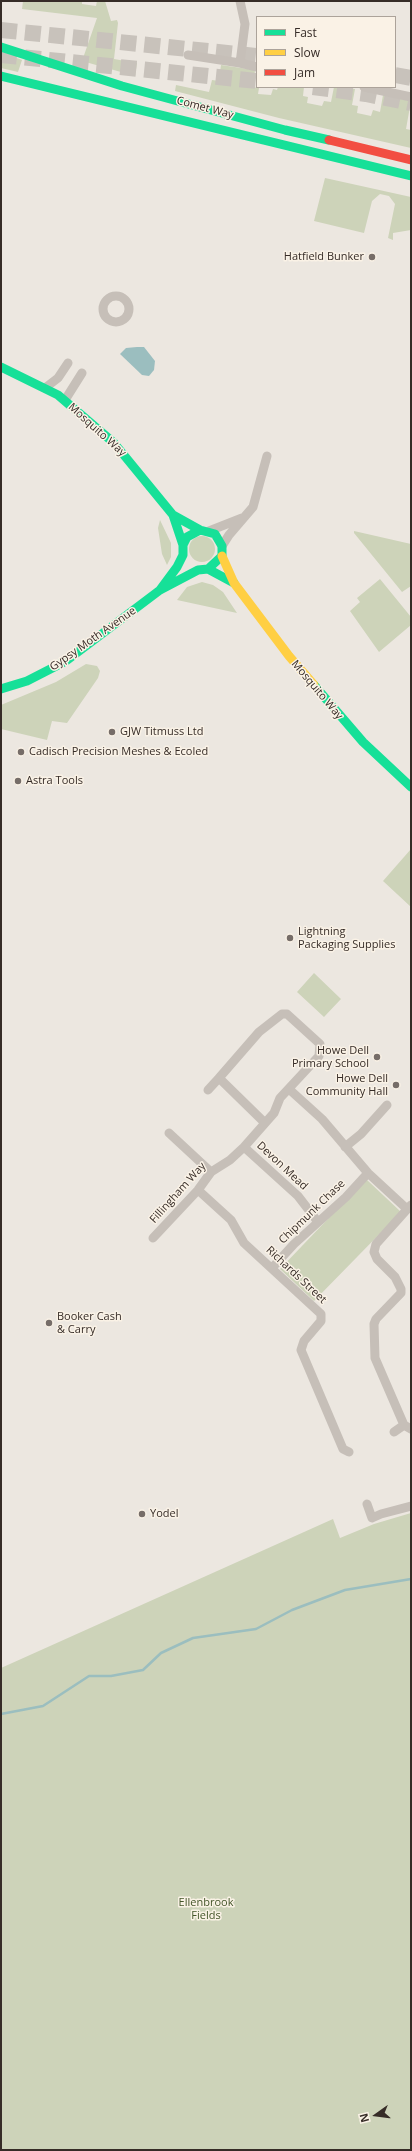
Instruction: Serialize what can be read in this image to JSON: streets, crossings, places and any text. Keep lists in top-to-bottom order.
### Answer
{
  "streets": {
    "street": [
      "Comet Way",
      "Mosquito Way",
      "Gypsy Moth Avenue",
      "Devon Mead",
      "Fillingham Way",
      "Chipmunk Chase",
      "Richards Street"
    ]
  },
  "crossings": [
    ["Mosquito Way", "Gypsy Moth Avenue"],
    ["Devon Mead", "Fillingham Way"],
    ["Devon Mead", "Chipmunk Chase"],
    ["Fillingham Way", "Richards Street"],
    ["Chipmunk Chase", "Richards Street"]
  ],
  "parks": ["Ellenbrook Fields"],
  "places": [
    "Hatfield Bunker",
    "GJW Titmuss Ltd",
    "Cadisch Precision Meshes & Ecoled",
    "Astra Tools",
    "Lightning Packaging Supplies",
    "Howe Dell Primary School",
    "Howe Dell Community Hall",
    "Booker Cash & Carry",
    "Yodel"
  ],
  "legend": ["Fast", "Slow", "Jam"],
  "north": "left"
}
